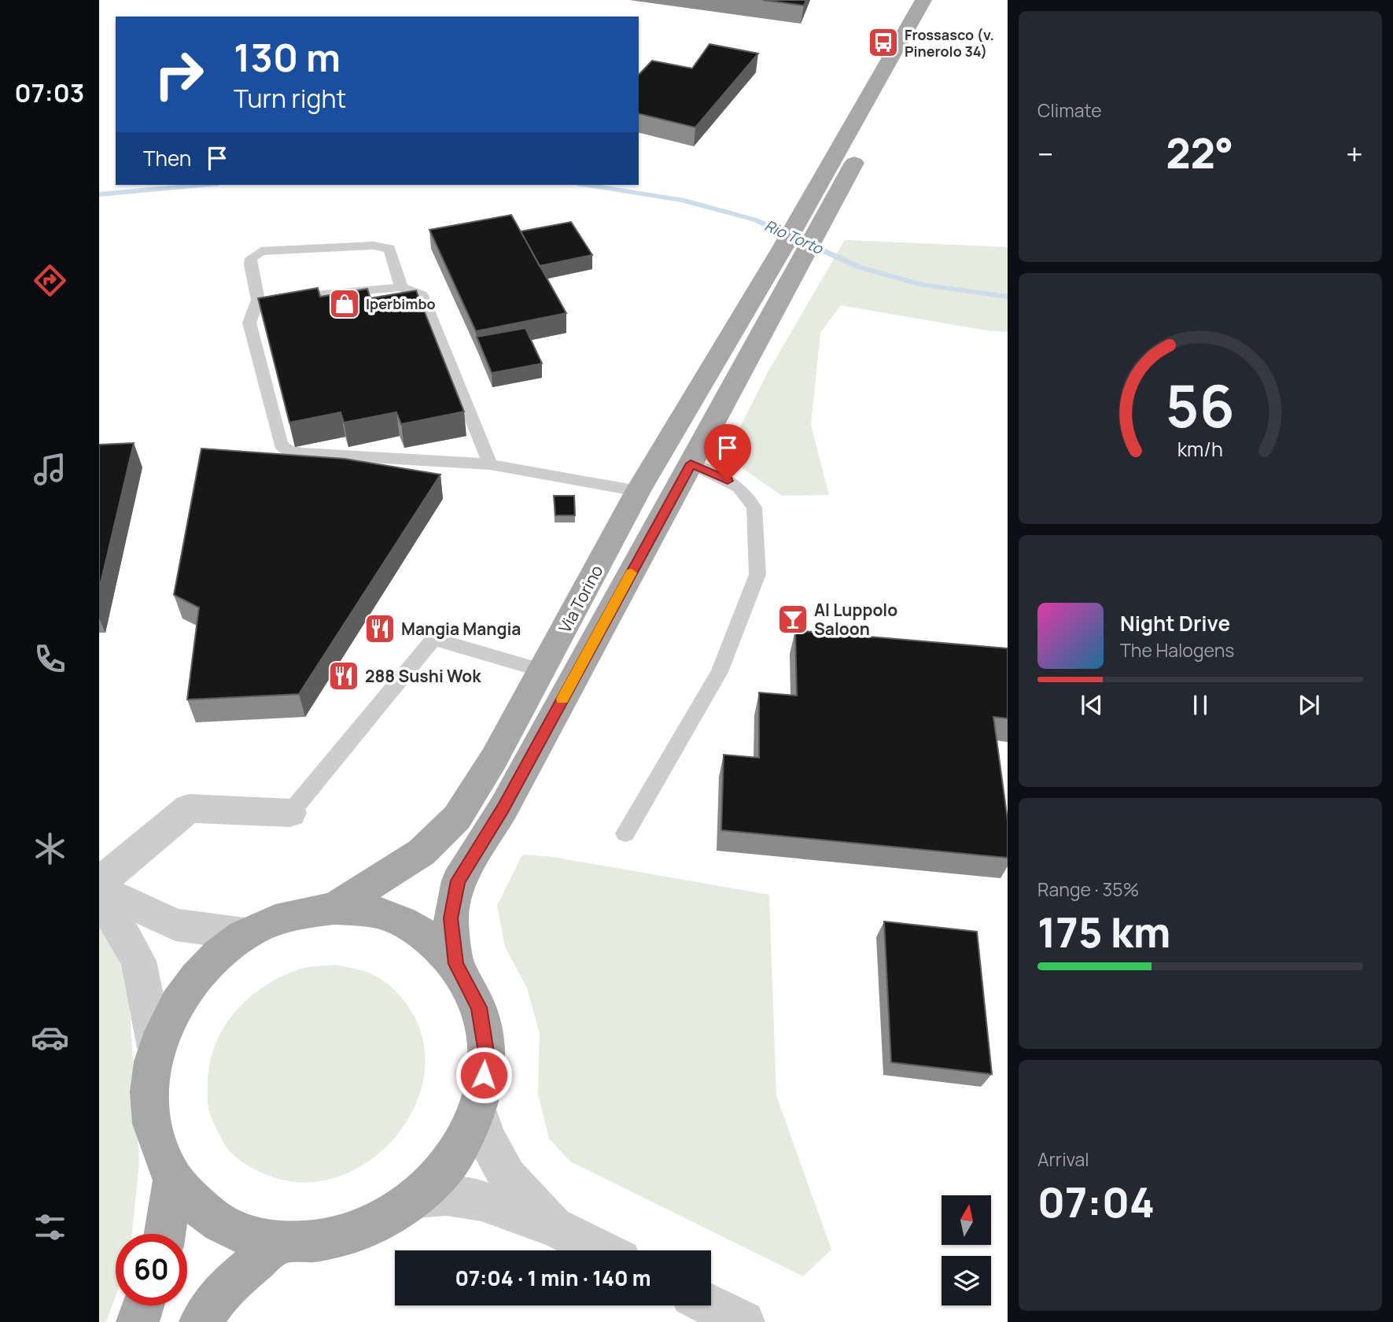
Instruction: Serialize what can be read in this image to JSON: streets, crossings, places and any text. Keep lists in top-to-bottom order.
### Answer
{
  "streets": {
    "main road": ["Via Torino"]
  },
  "water": ["Rio Torto"],
  "places": {
    "bus stop": ["Frossasco (v. Pinerolo 34)"],
    "shop": ["Iperbimbo"],
    "bar": ["Al Luppolo Saloon"],
    "restaurant": ["Mangia Mangia", "288 Sushi Wok"]
  },
  "north": "top",
  "page": {
    "tabs": "07:03",
    "tile": [
      "Climate",
      ["Range · 35%", "175 km"],
      ["Arrival", "07:04"]
    ],
    "turn": ["130 m", "Turn right"],
    "heat": ["−", "22°", "+"],
    "then": "Then",
    "song": ["Night Drive", "The Halogens"],
    "limit": "60",
    "trip": "07:04 · 1 min · 140 m",
    "gauge": ["56", "km/h"]
  }
}
